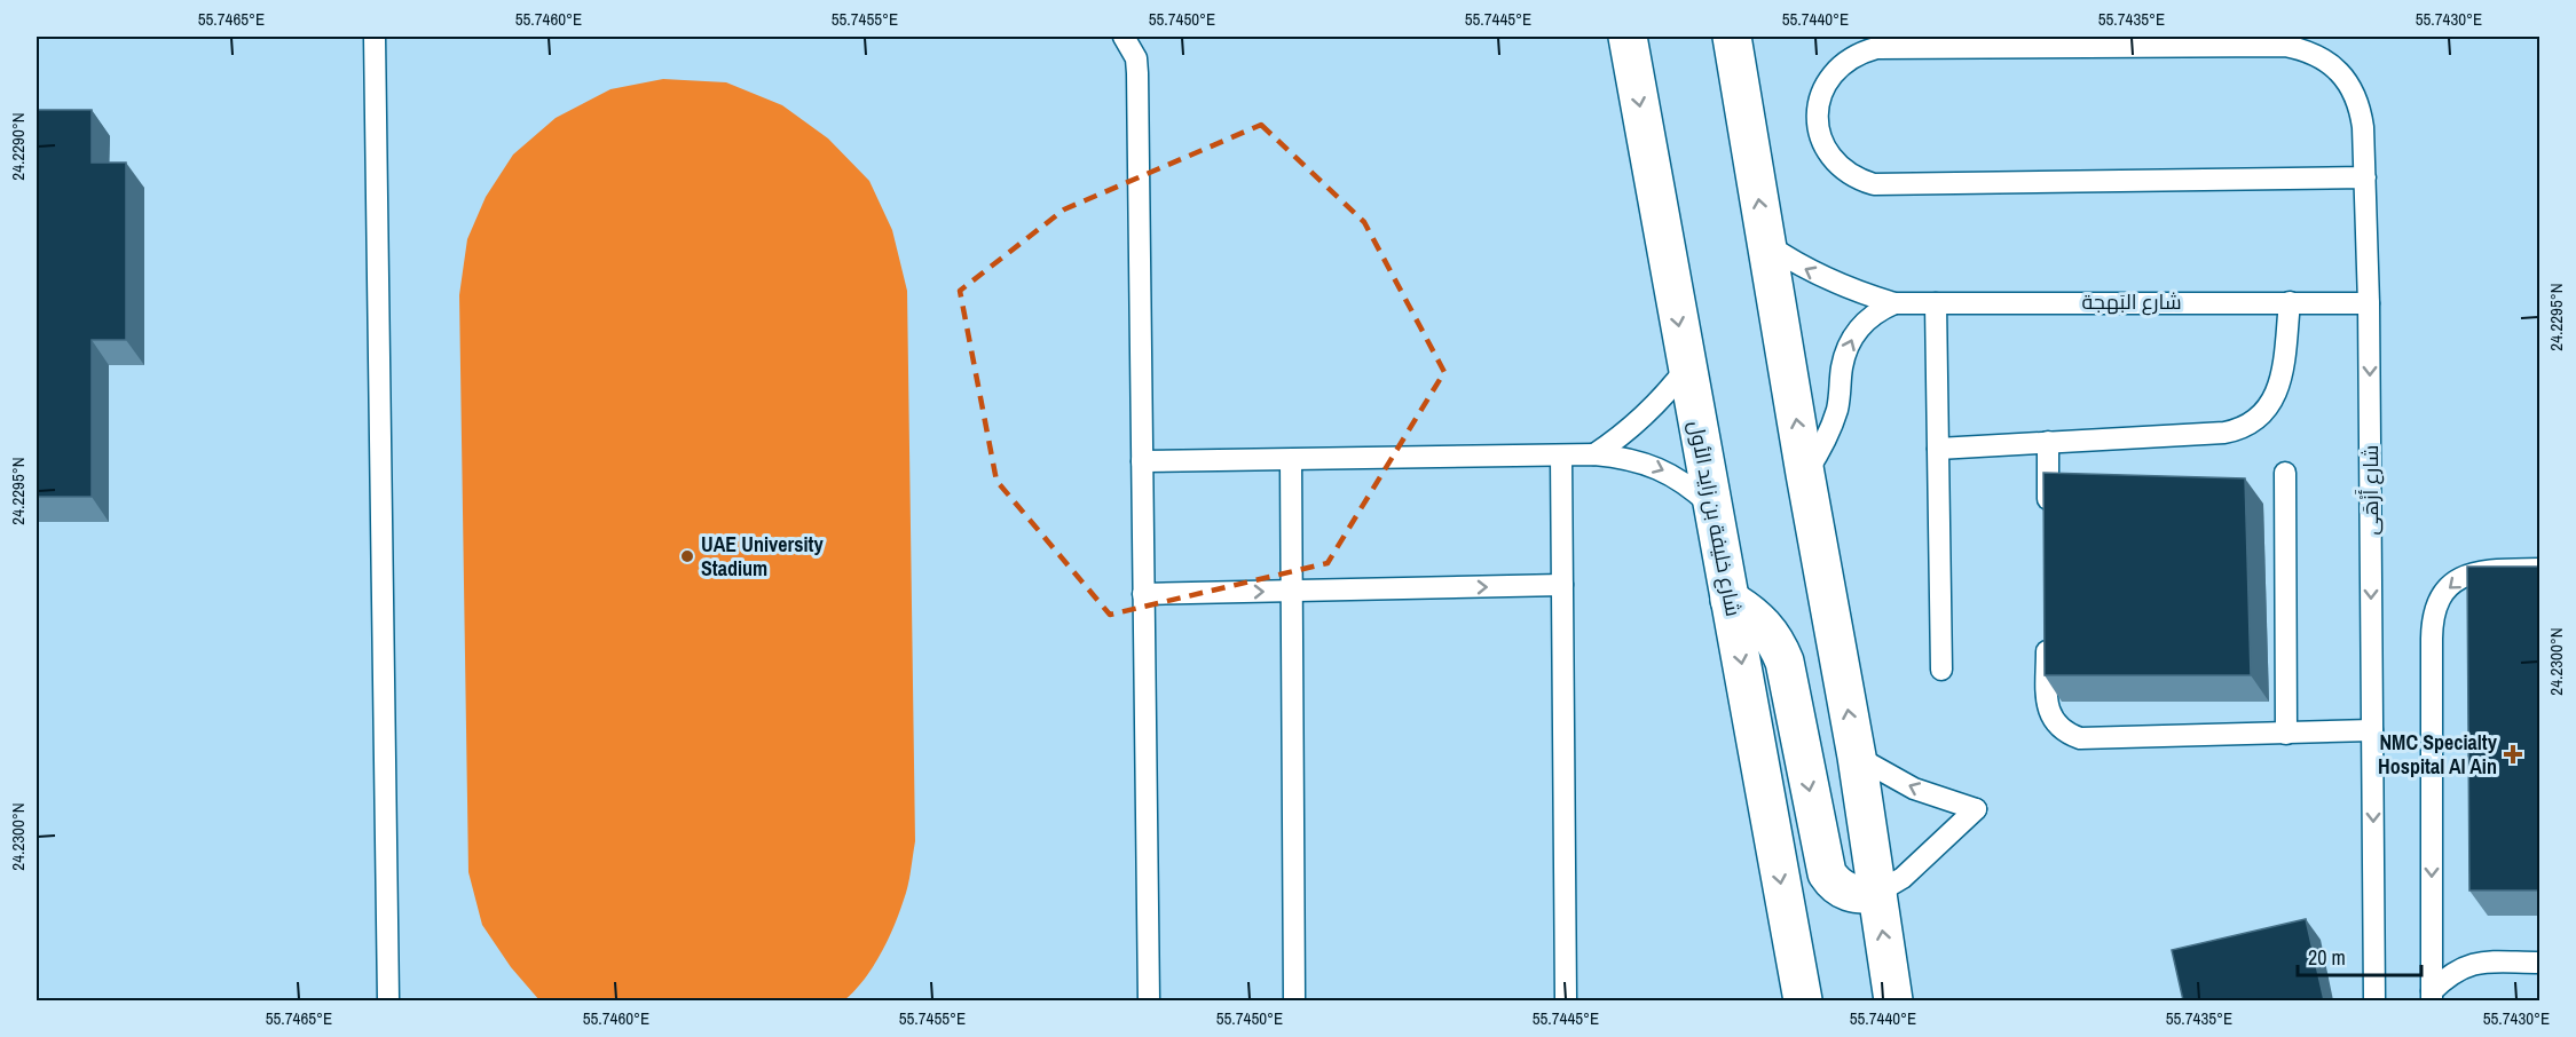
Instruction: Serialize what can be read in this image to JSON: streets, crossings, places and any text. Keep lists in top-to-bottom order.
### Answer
{
  "streets": {
    "main road": ["شارع خليفة بن زايد الأول"],
    "lane": ["شارع البَهجة", "شارع أَزْهَى"]
  },
  "crossings": [
    ["شارع البَهجة", "شارع أَزْهَى"]
  ],
  "places": {
    "other": ["UAE University Stadium"],
    "health": ["NMC Specialty Hospital Al Ain"]
  },
  "scale_bar": "20 m",
  "coordinates": [
    "55.7465°E",
    "55.7460°E",
    "55.7455°E",
    "55.7450°E",
    "55.7445°E",
    "55.7440°E",
    "55.7435°E",
    "55.7430°E",
    "24.2290°N",
    "24.2295°N",
    "24.2300°N"
  ]
}
